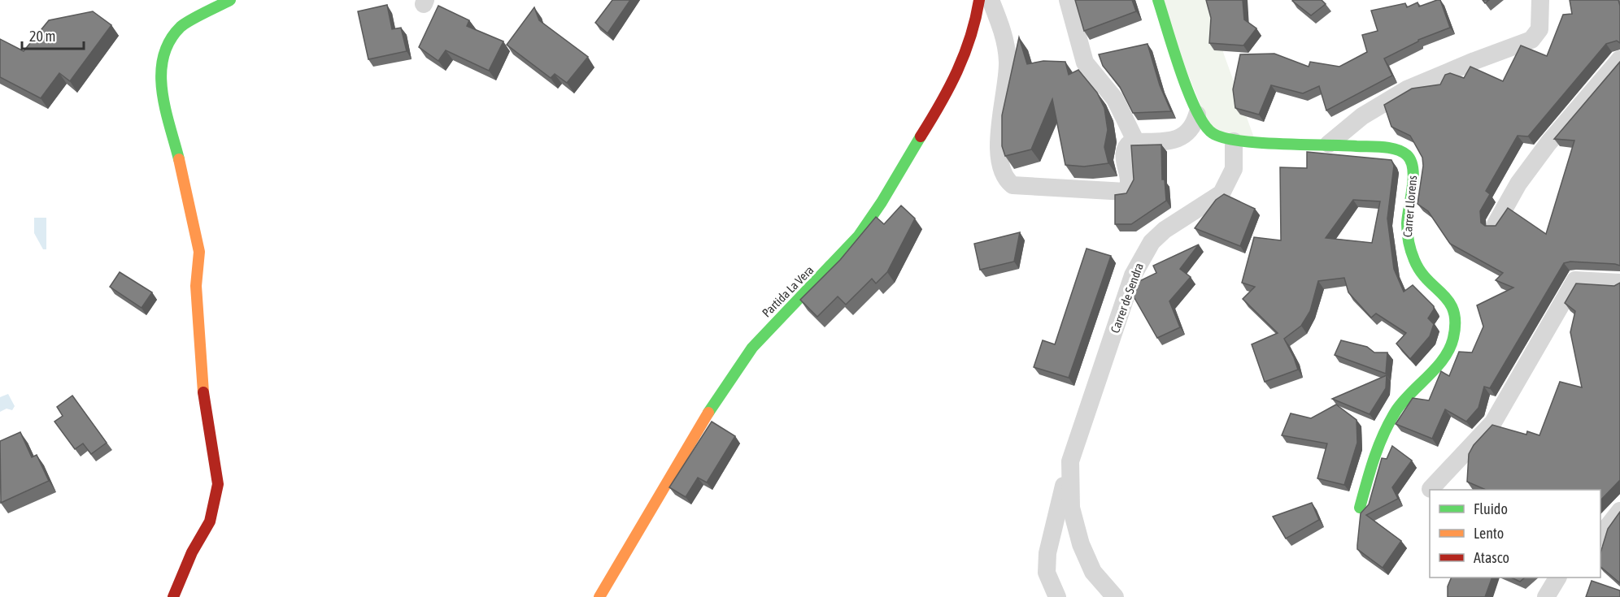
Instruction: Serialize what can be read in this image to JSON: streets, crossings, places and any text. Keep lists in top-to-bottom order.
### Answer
{
  "streets": {
    "street": ["Carrer Llorens", "Partida La Vera", "Carrer de Sendra"]
  },
  "legend": ["Fluido", "Lento", "Atasco"],
  "scale_bar": "20 m"
}
